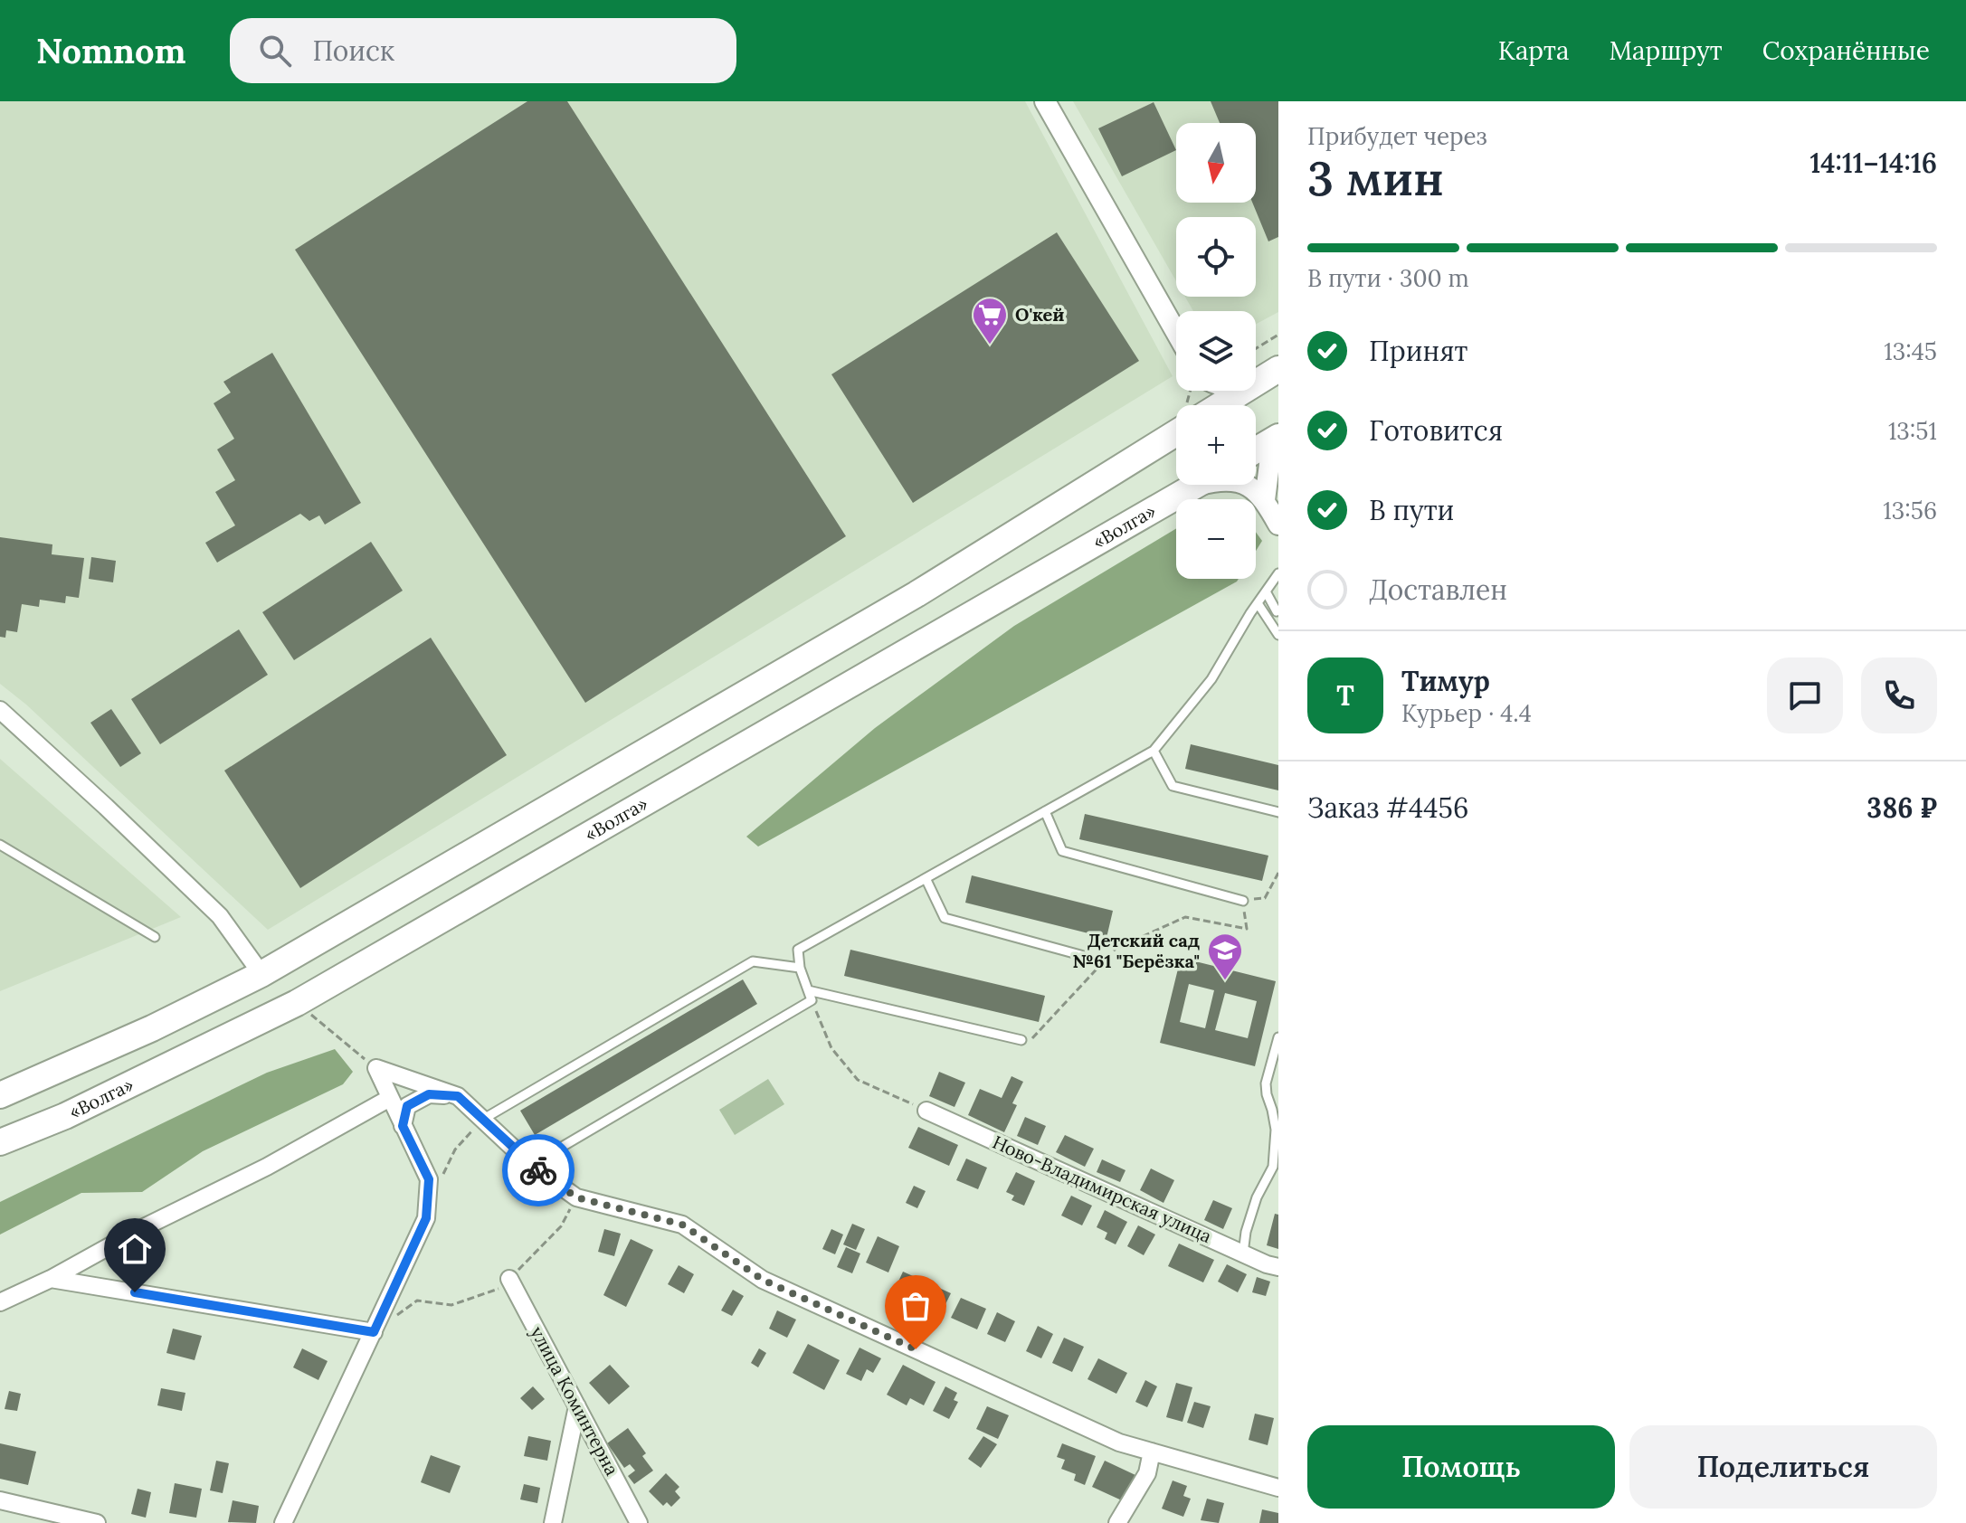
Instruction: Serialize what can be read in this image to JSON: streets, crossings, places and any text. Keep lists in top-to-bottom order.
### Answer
{
  "streets": {
    "highway": ["«Волга»"],
    "street": ["Ново-Владимирская улица", "улица Коминтерна"]
  },
  "places": {
    "supermarket": ["О'кей"],
    "school or university": ["Детский сад №61 \"Берёзка\""]
  },
  "north": "bottom",
  "page": {
    "header": "Nomnom",
    "search": "Поиск",
    "nav": ["Карта", "Маршрут", "Сохранённые"],
    "heading": ["3 мин", "Прибудет через", "14:11–14:16"],
    "panel": [
      "Тимур",
      "Курьер · 4.4",
      "Заказ #4456",
      "386 ₽"
    ],
    "map_buttons": ["+", "−"],
    "bar": "В пути · 300 m",
    "list": [
      ["Принят", "13:45"],
      ["Готовится", "13:51"],
      ["В пути", "13:56"],
      "Доставлен"
    ],
    "round": "Т",
    "buttons": ["Помощь", "Поделиться"]
  }
}
